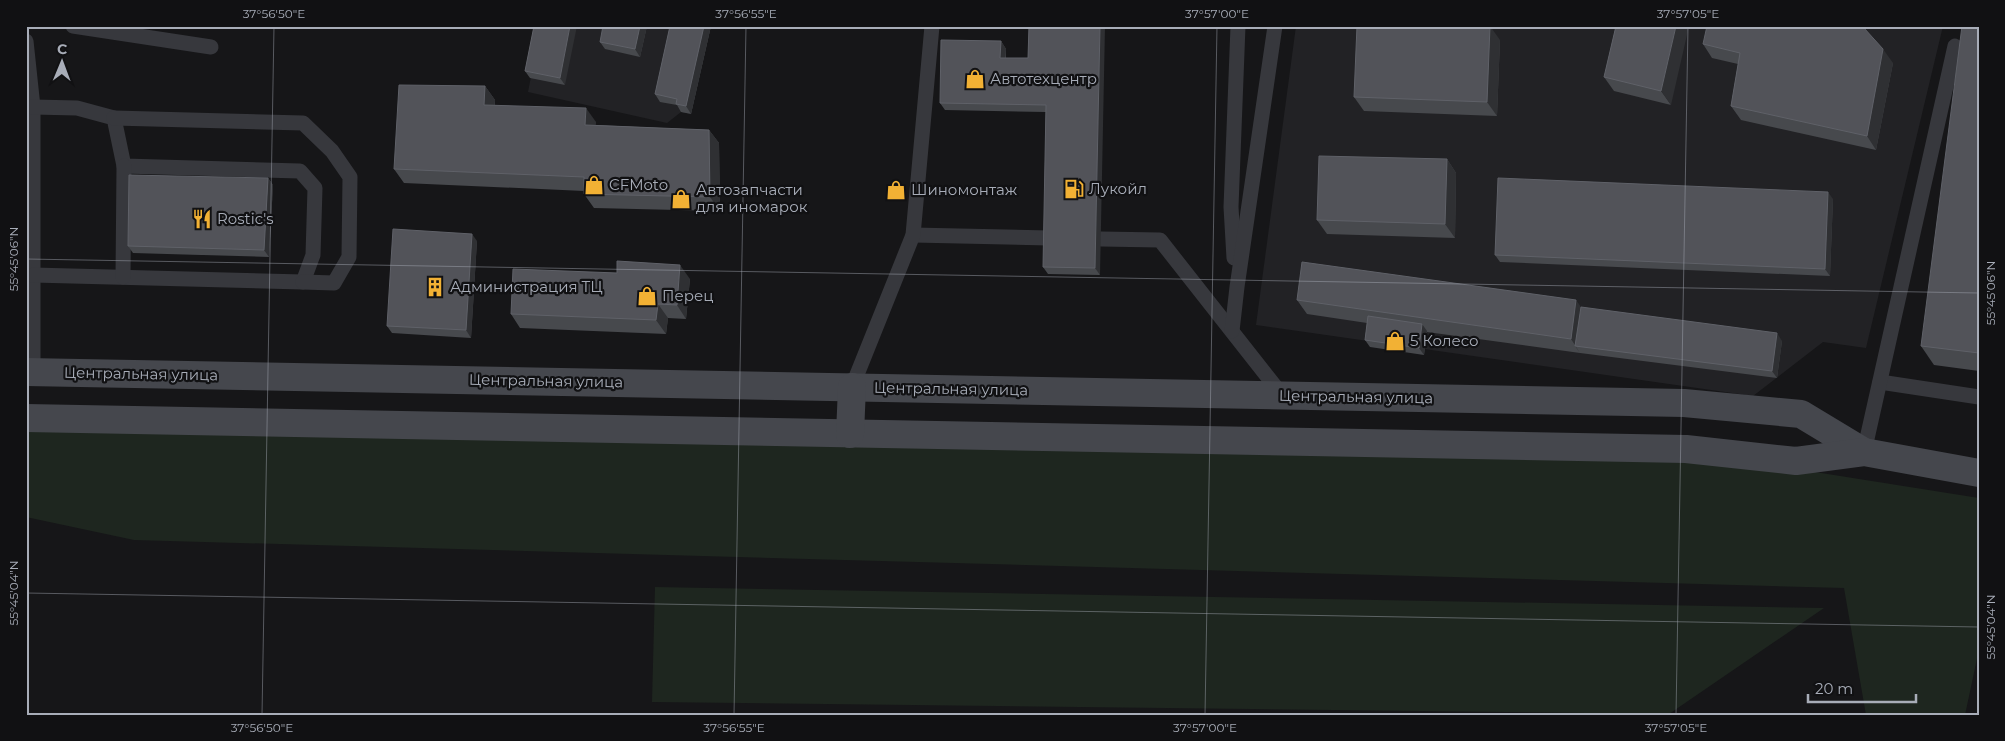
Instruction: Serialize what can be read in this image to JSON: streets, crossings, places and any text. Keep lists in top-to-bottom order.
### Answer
{
  "streets": {
    "main road": ["Центральная улица"]
  },
  "places": {
    "shop": [
      "Автотехцентр",
      "CFMoto",
      "Шиномонтаж",
      "Автозапчасти для иномарок",
      "Перец",
      "5 Колесо"
    ],
    "fuel station": ["Лукойл"],
    "restaurant": ["Rostic's"],
    "building": ["Администрация ТЦ"]
  },
  "scale_bar": "20 m",
  "north": "top",
  "coordinates": [
    "37°56'50\"E",
    "37°56'55\"E",
    "37°57'00\"E",
    "37°57'05\"E",
    "55°45'06\"N",
    "55°45'04\"N"
  ]
}
